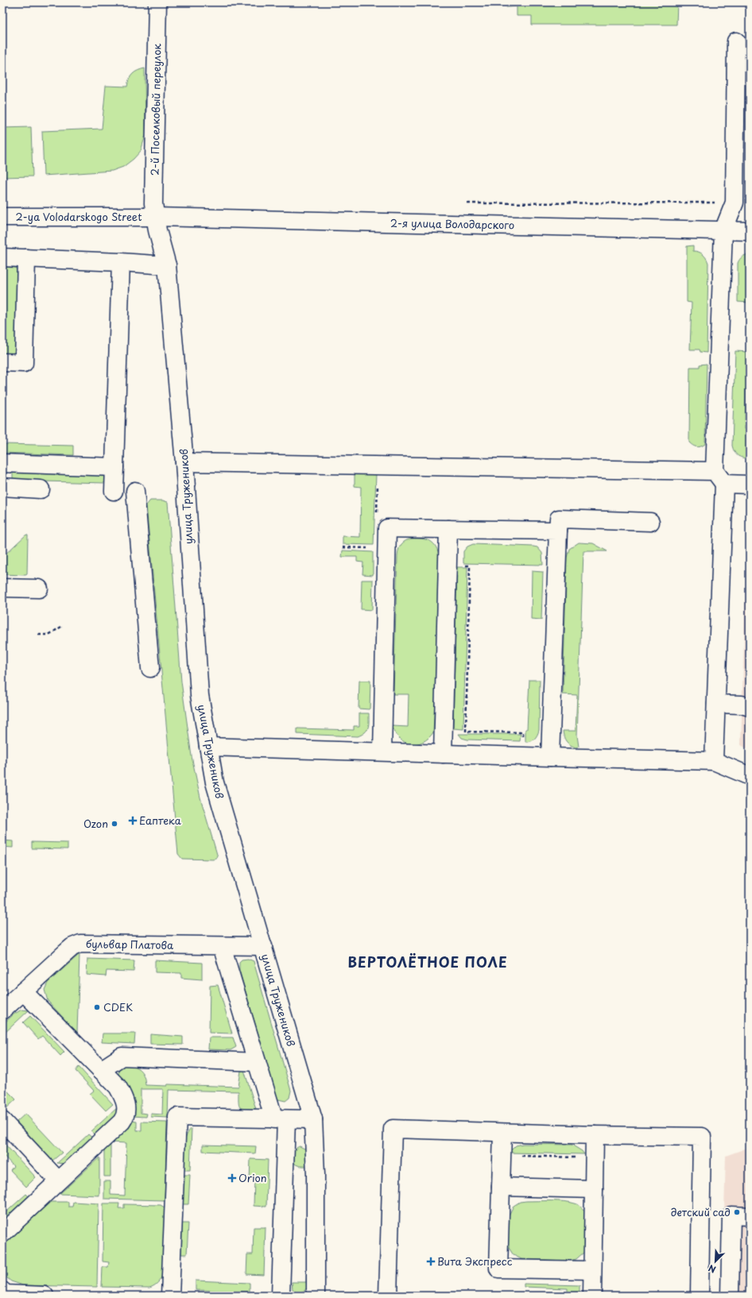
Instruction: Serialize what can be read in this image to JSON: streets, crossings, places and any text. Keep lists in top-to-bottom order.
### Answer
{
  "streets": {
    "street": [
      "2-й Поселковый переулок",
      "2-ya Volodarskogo Street",
      "2-я улица Володарского",
      "улица Тружеников",
      "бульвар Платова"
    ]
  },
  "crossings": [
    ["2-й Поселковый переулок", "2-ya Volodarskogo Street"],
    ["2-й Поселковый переулок", "2-я улица Володарского"],
    ["2-й Поселковый переулок", "улица Тружеников"],
    ["2-ya Volodarskogo Street", "2-я улица Володарского"],
    ["2-ya Volodarskogo Street", "улица Тружеников"],
    ["2-я улица Володарского", "улица Тружеников"],
    ["улица Тружеников", "бульвар Платова"]
  ],
  "districts": ["ВЕРТОЛЁТНОЕ ПОЛЕ"],
  "places": {
    "health": ["Еаптека", "Orion", "Вита Экспресс"],
    "other": ["Ozon", "CDEK", "детский сад"]
  },
  "north": "bottom left"
}
